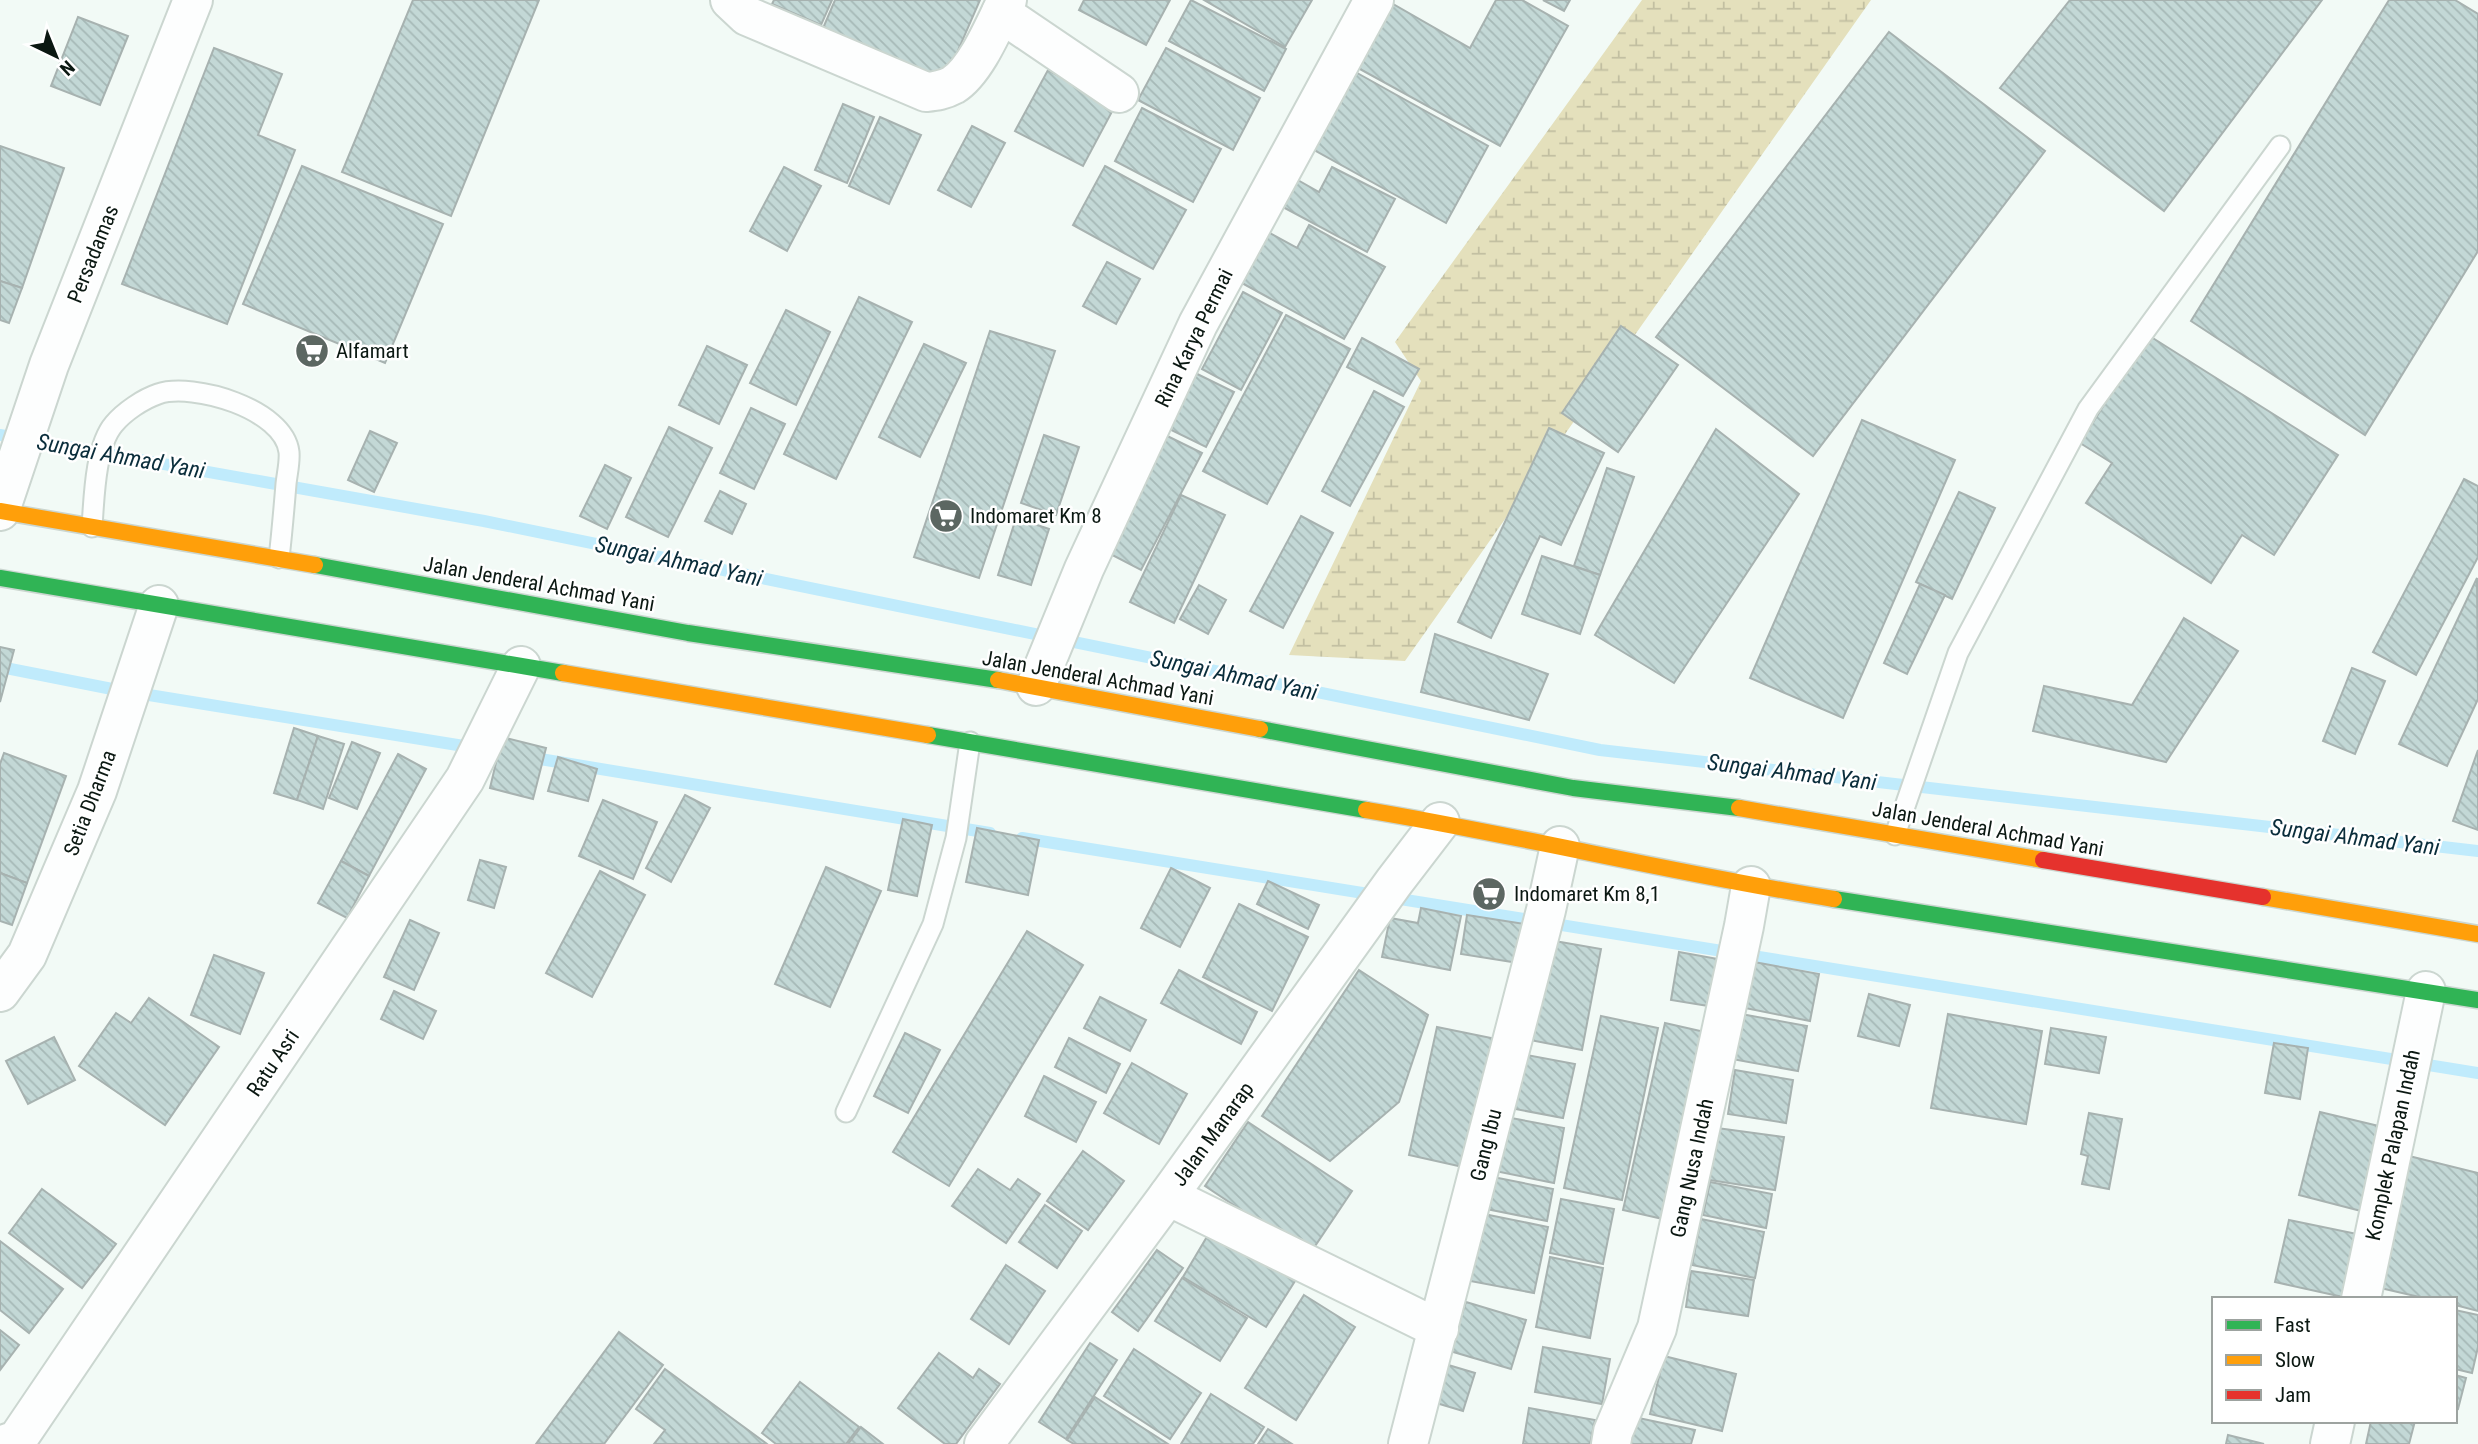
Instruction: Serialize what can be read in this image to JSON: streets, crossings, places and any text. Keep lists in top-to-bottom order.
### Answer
{
  "streets": {
    "highway": ["Jalan Jenderal Achmad Yani"],
    "street": [
      "Persadamas",
      "Rina Karya Permai",
      "Setia Dharma",
      "Ratu Asri",
      "Jalan Manarap",
      "Gang Ibu",
      "Komplek Palapan Indah",
      "Gang Nusa Indah"
    ]
  },
  "crossings": [
    ["Persadamas", "Jalan Jenderal Achmad Yani"],
    ["Rina Karya Permai", "Jalan Jenderal Achmad Yani"]
  ],
  "water": ["Sungai Ahmad Yani"],
  "places": {
    "supermarket": ["Alfamart", "Indomaret Km 8", "Indomaret Km 8,1"]
  },
  "legend": ["Fast", "Slow", "Jam"],
  "north": "bottom right"
}
